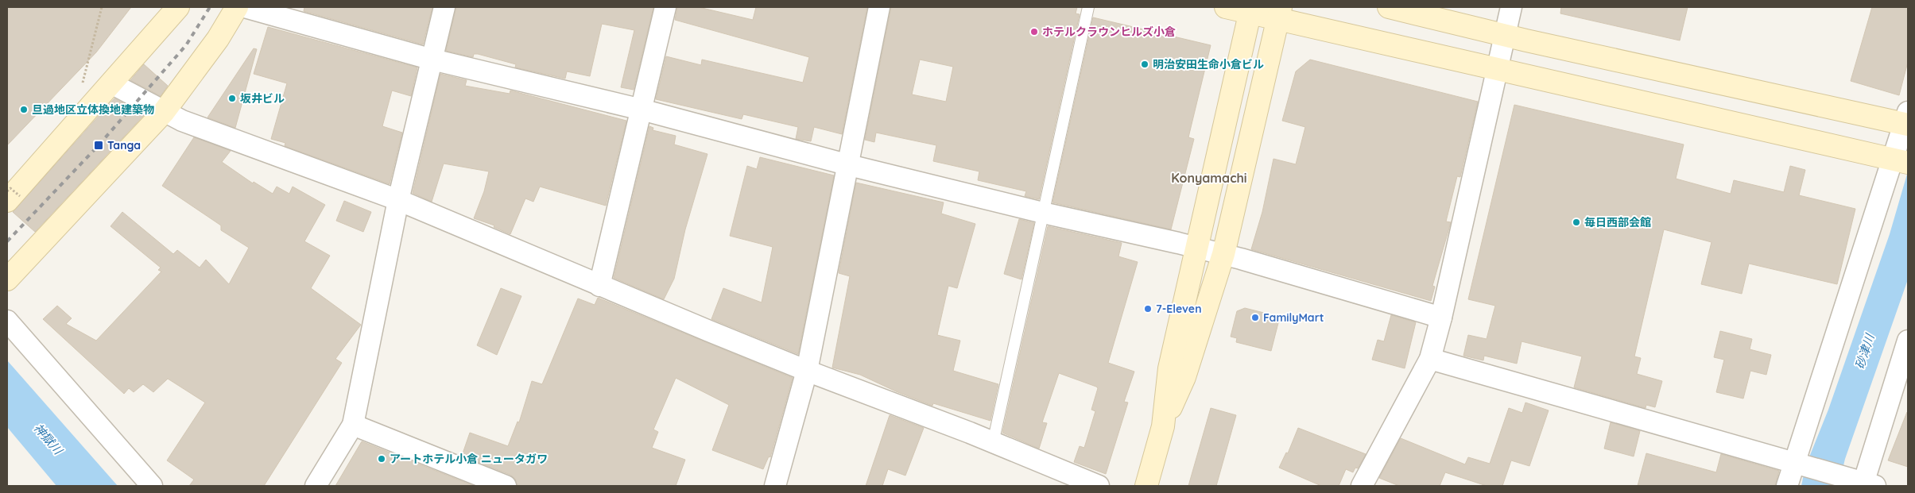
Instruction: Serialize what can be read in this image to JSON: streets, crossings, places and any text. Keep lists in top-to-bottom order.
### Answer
{
  "districts": ["Konyamachi"],
  "water": ["砂津川", "神獄川"],
  "places": {
    "other": [
      "ホテルクラウンヒルズ小倉",
      "明治安田生命小倉ビル",
      "坂井ビル",
      "旦過地区立体換地建築物",
      "毎日西部会館",
      "7-Eleven",
      "FamilyMart",
      "アートホテル小倉 ニュータガワ"
    ],
    "transit": ["Tanga"]
  }
}
